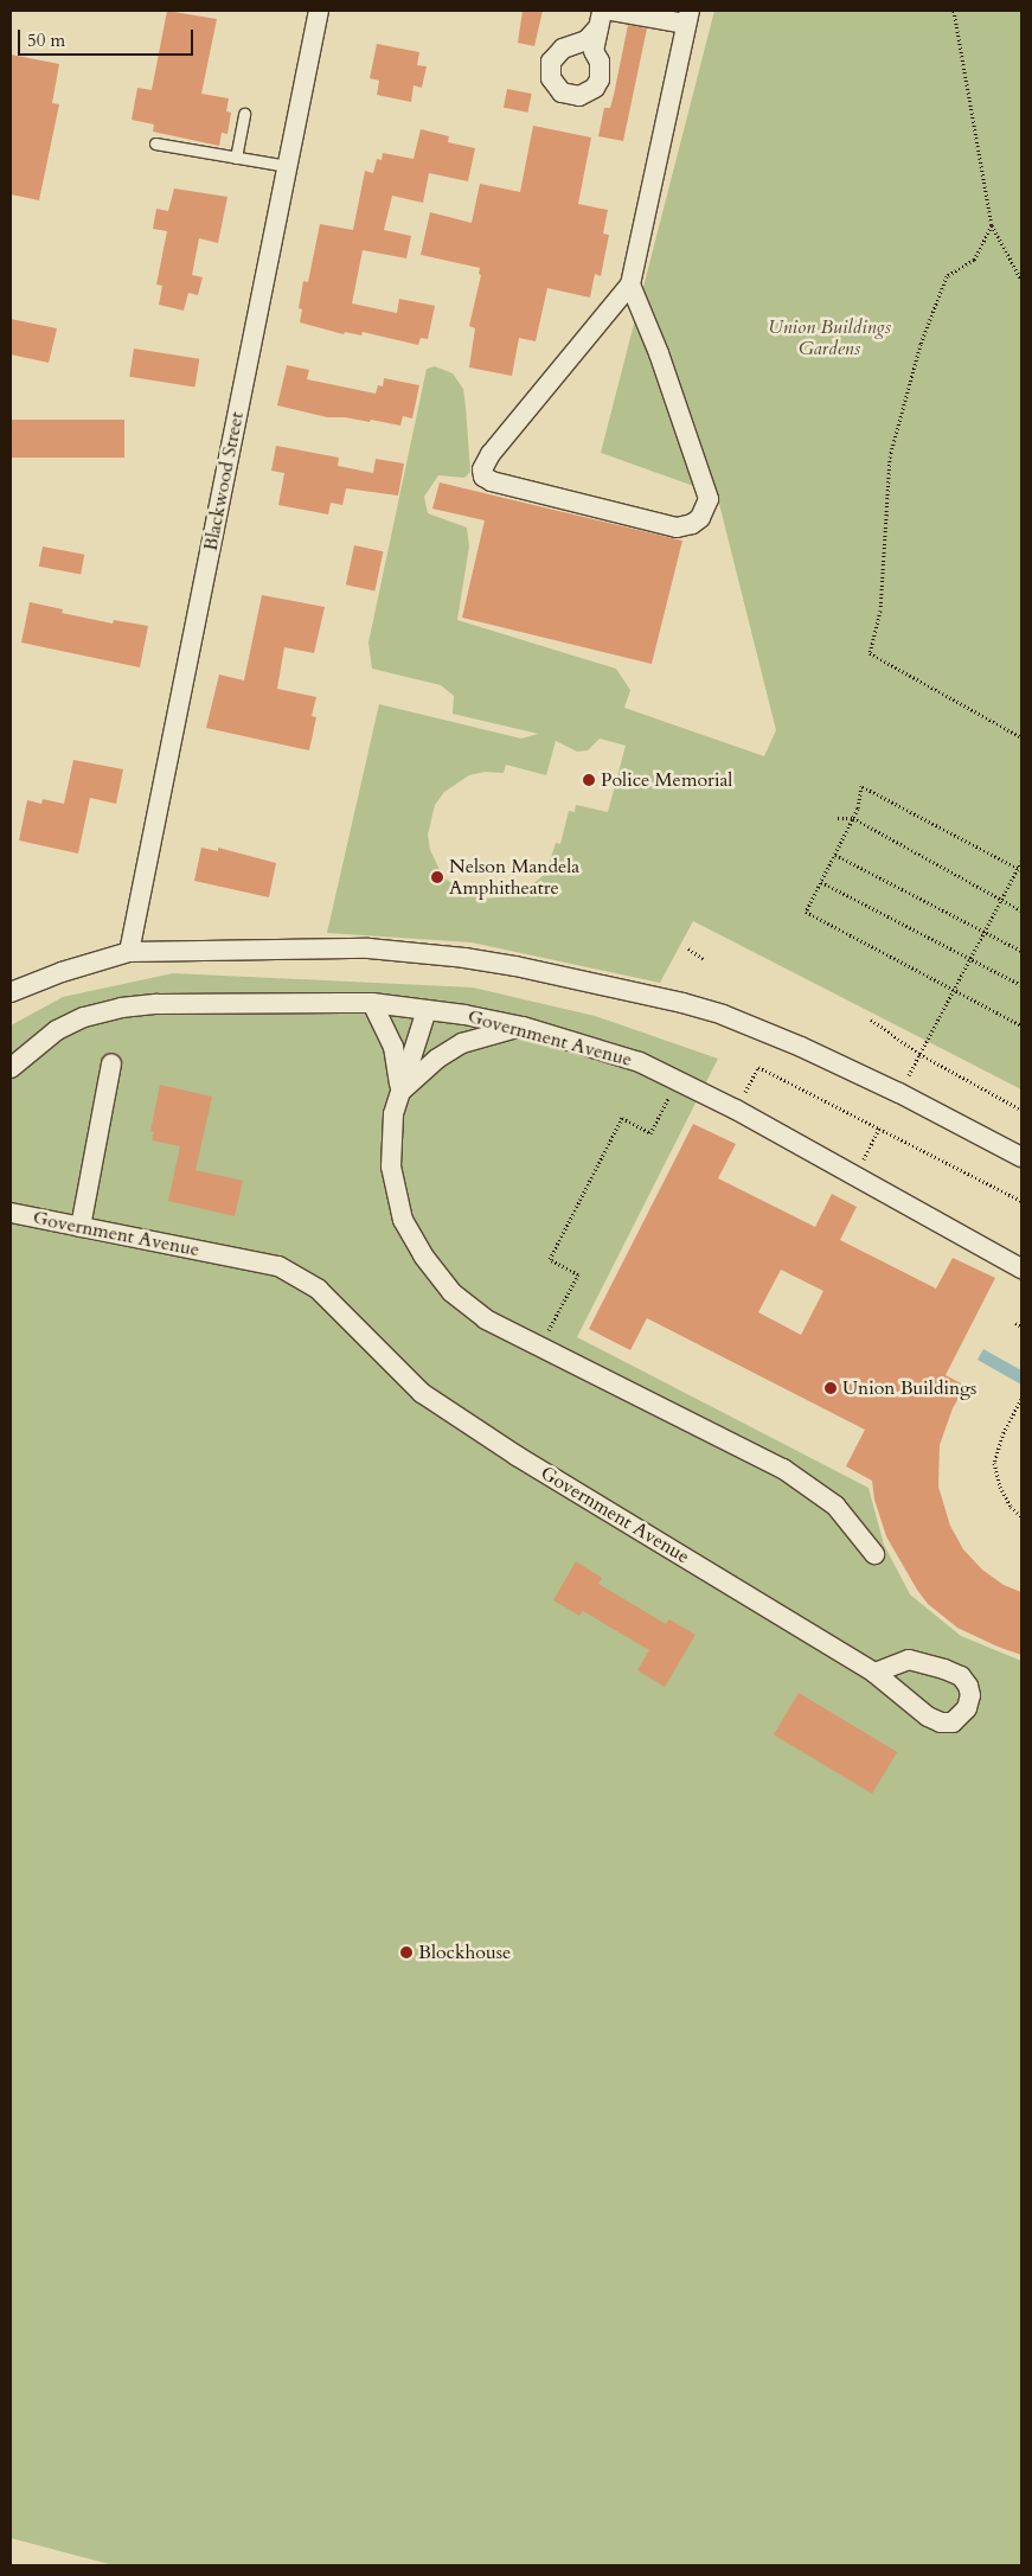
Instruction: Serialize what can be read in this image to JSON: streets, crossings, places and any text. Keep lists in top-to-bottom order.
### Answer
{
  "streets": {
    "street": ["Blackwood Street", "Government Avenue"]
  },
  "parks": ["Union Buildings Gardens"],
  "places": [
    "Police Memorial",
    "Nelson Mandela Amphitheatre",
    "Union Buildings",
    "Blockhouse"
  ],
  "scale_bar": "50 m"
}
